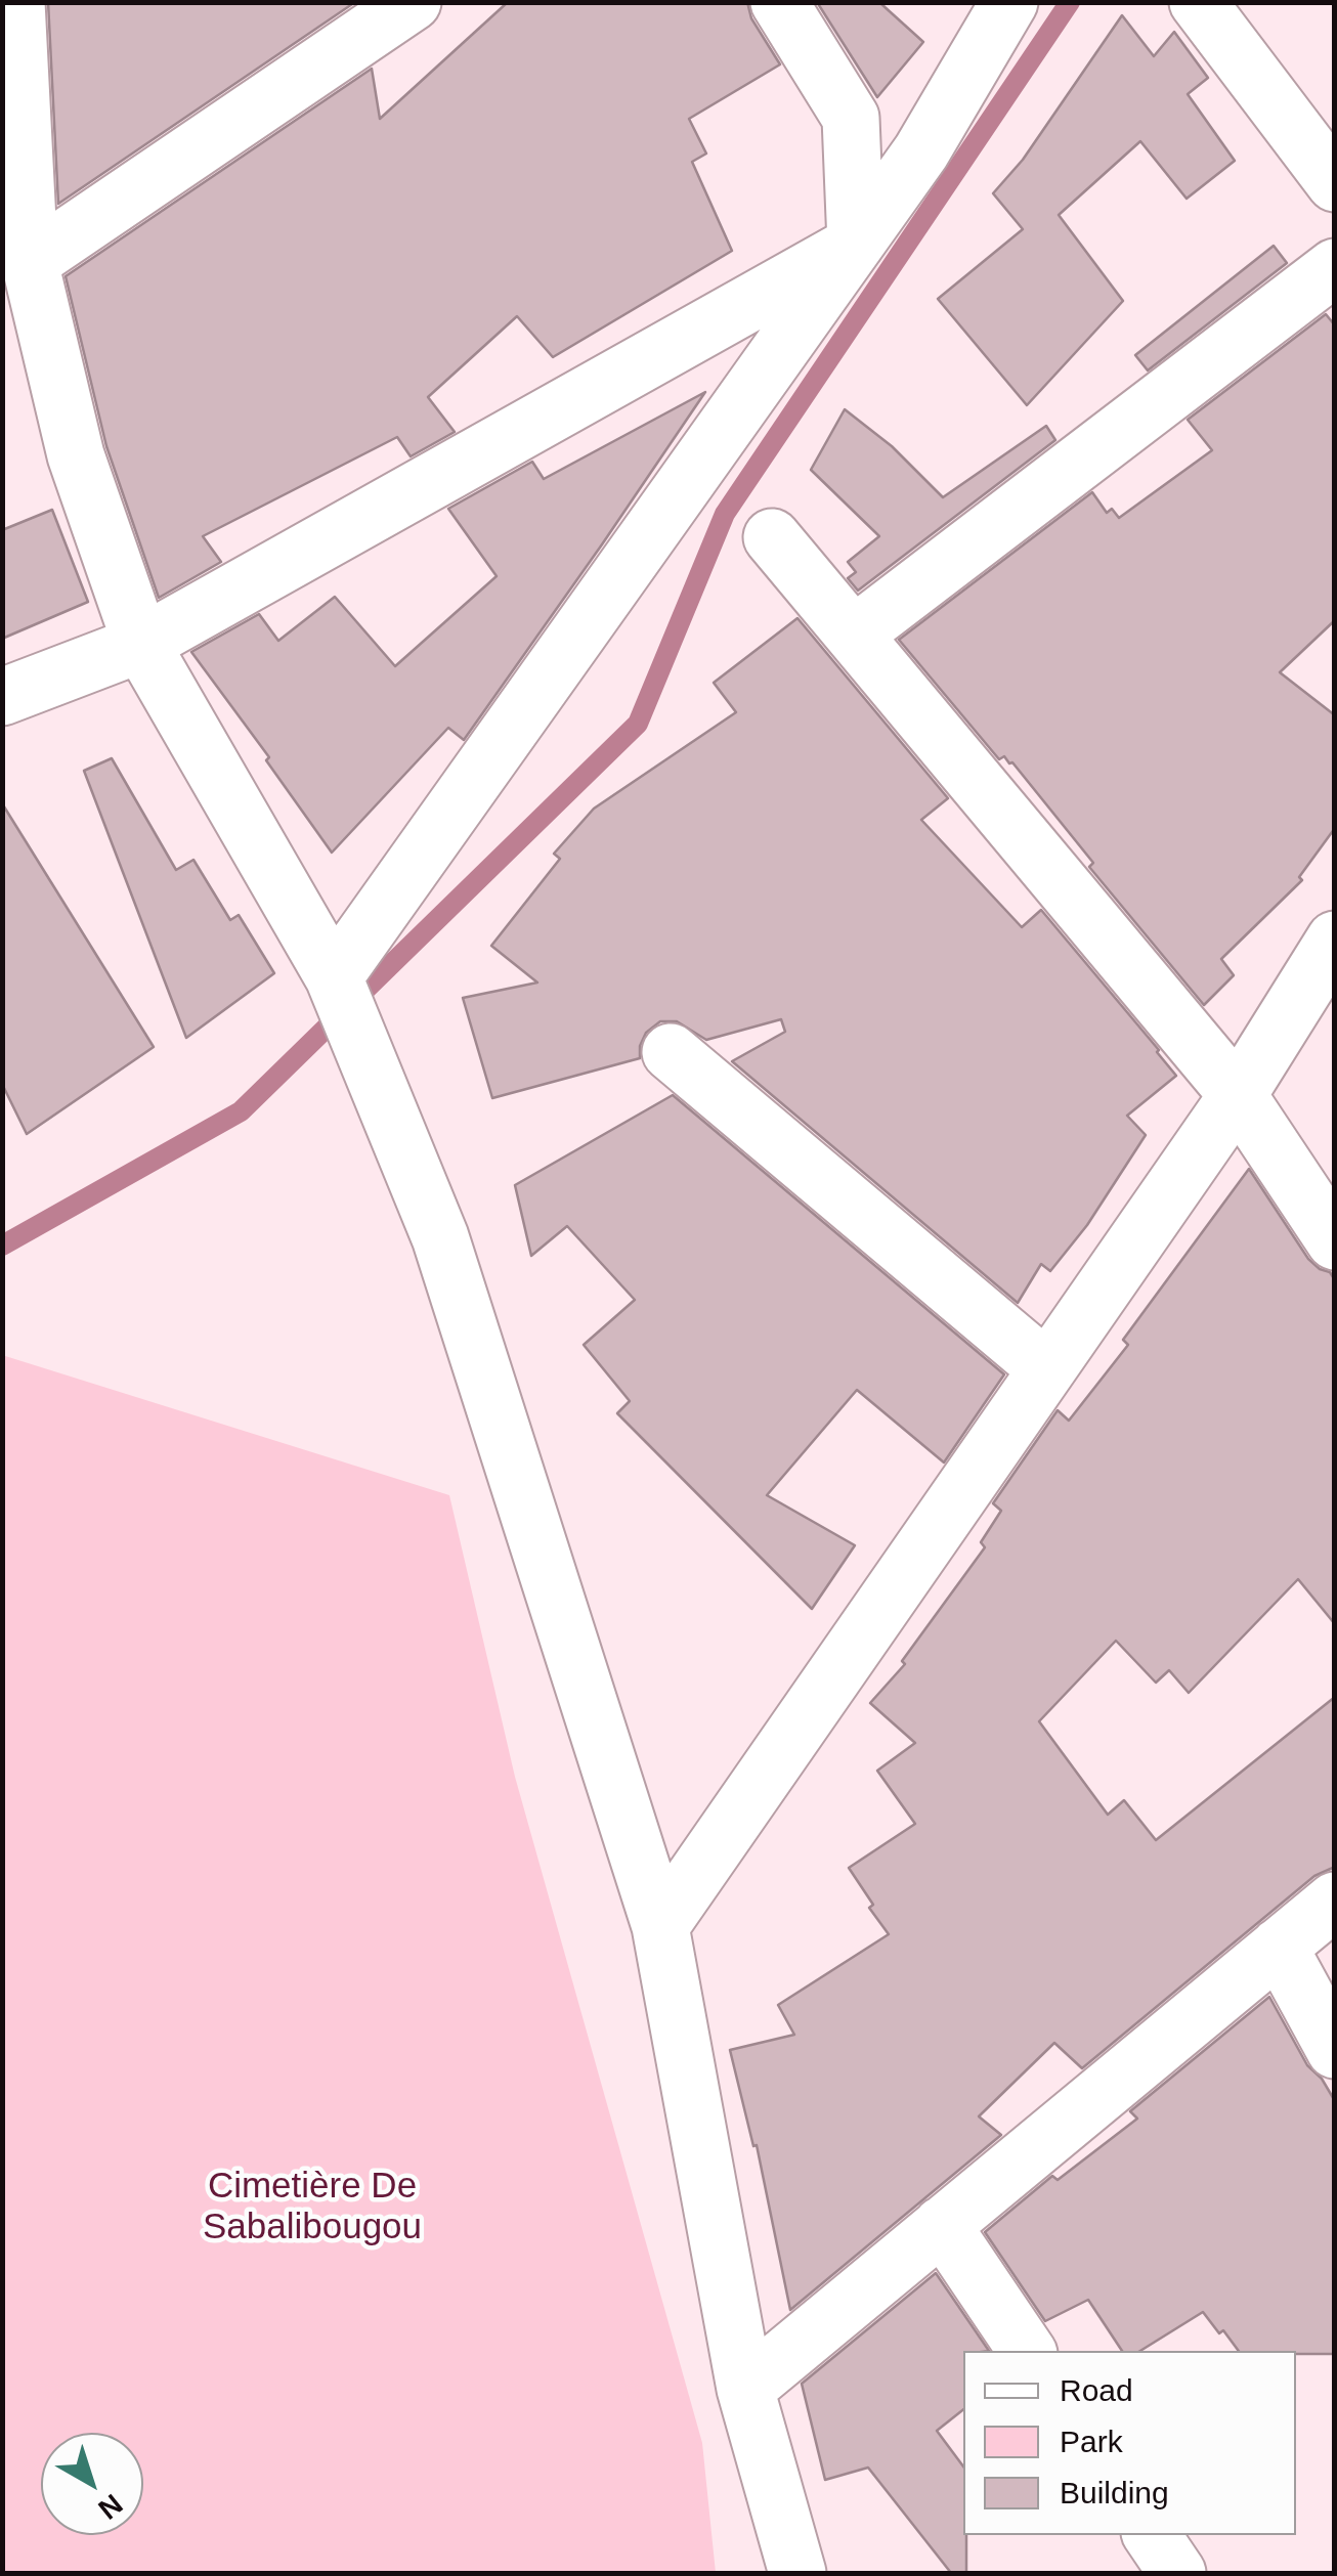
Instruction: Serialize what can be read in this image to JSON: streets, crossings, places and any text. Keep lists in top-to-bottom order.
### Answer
{
  "parks": ["Cimetière De Sabalibougou"],
  "legend": ["Road", "Park", "Building"],
  "north": "bottom right"
}
